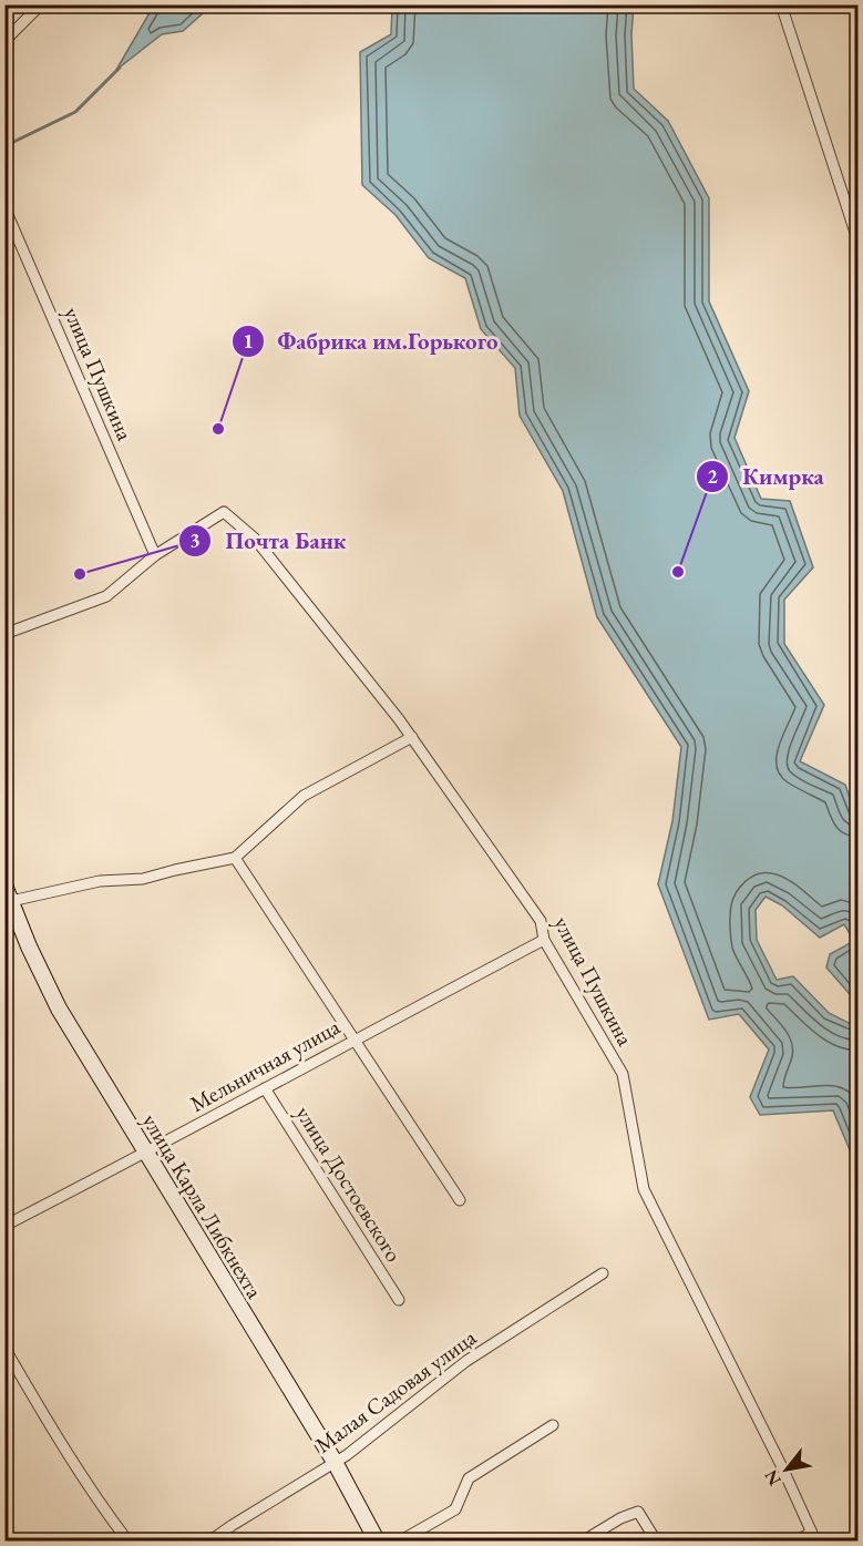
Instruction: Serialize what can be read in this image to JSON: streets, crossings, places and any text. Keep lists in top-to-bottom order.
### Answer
{
  "streets": {
    "street": [
      "улица Пушкина",
      "Мельничная улица",
      "улица Достоевского",
      "улица Карла Либкнехта",
      "Малая Садовая улица"
    ]
  },
  "crossings": [
    ["улица Пушкина", "Мельничная улица"],
    ["Мельничная улица", "улица Достоевского"],
    ["Мельничная улица", "улица Карла Либкнехта"],
    ["улица Карла Либкнехта", "Малая Садовая улица"]
  ],
  "places": ["Фабрика им.Горького", "Кимрка", "Почта Банк"],
  "north": "bottom left"
}
